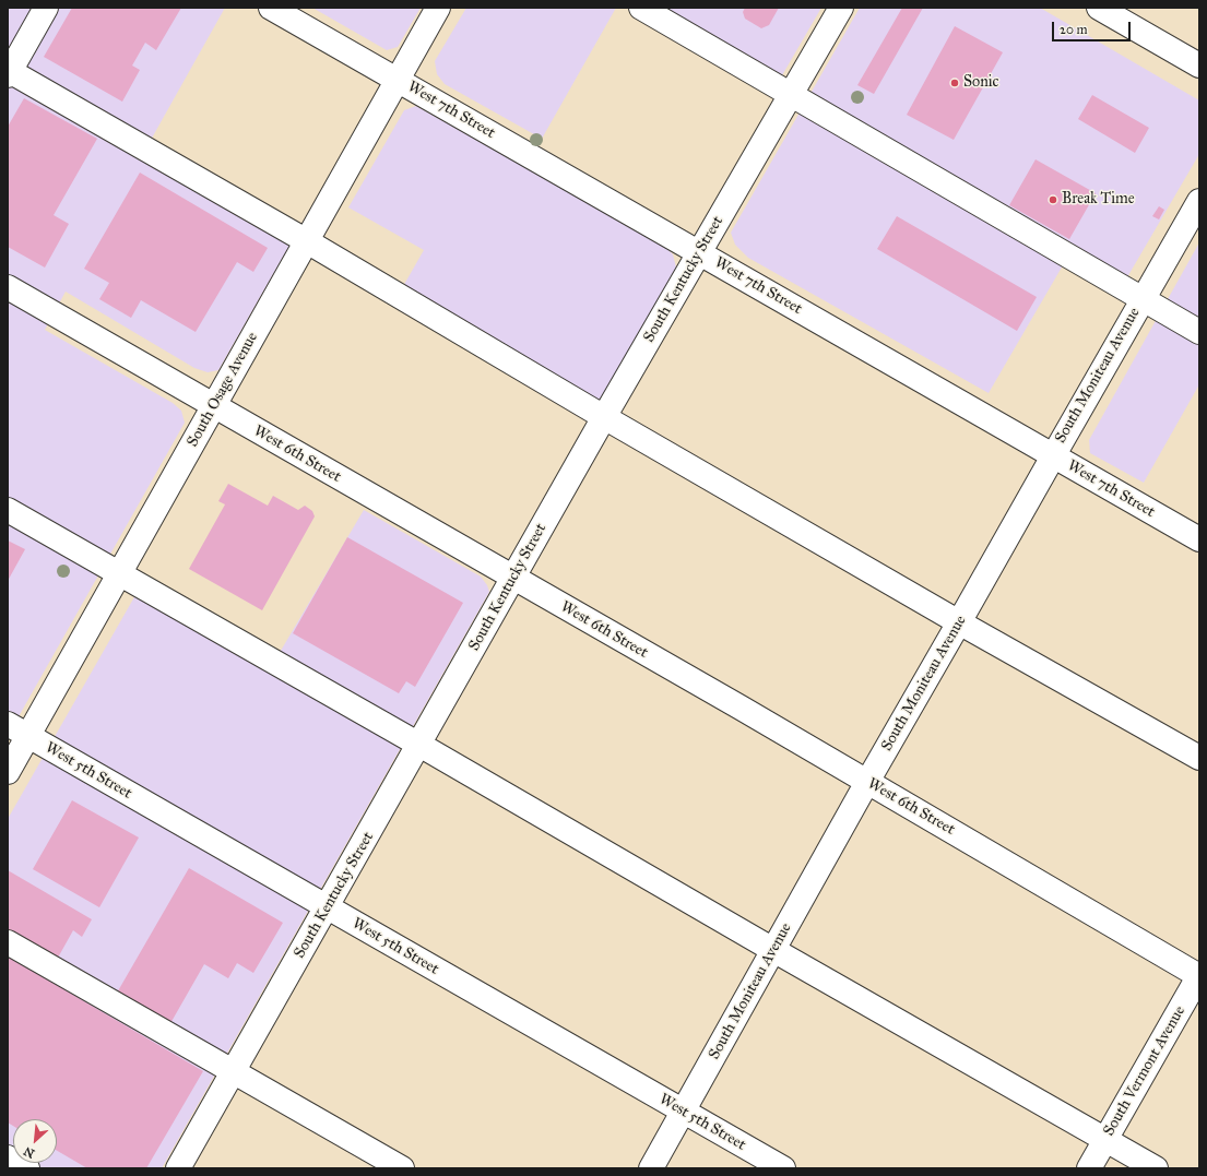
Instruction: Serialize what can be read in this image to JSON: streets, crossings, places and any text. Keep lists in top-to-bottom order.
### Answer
{
  "streets": {
    "main road": [
      "West 7th Street",
      "South Kentucky Street",
      "South Moniteau Avenue",
      "South Osage Avenue",
      "West 6th Street",
      "West 5th Street",
      "South Vermont Avenue"
    ]
  },
  "crossings": [
    ["West 7th Street", "South Kentucky Street"],
    ["West 7th Street", "South Moniteau Avenue"],
    ["West 7th Street", "South Osage Avenue"],
    ["South Kentucky Street", "West 6th Street"],
    ["South Kentucky Street", "West 5th Street"],
    ["South Moniteau Avenue", "West 6th Street"],
    ["South Moniteau Avenue", "West 5th Street"],
    ["South Osage Avenue", "West 6th Street"],
    ["South Osage Avenue", "West 5th Street"],
    ["West 6th Street", "South Vermont Avenue"]
  ],
  "places": ["Sonic", "Break Time"],
  "scale_bar": "20 m",
  "north": "bottom left"
}
